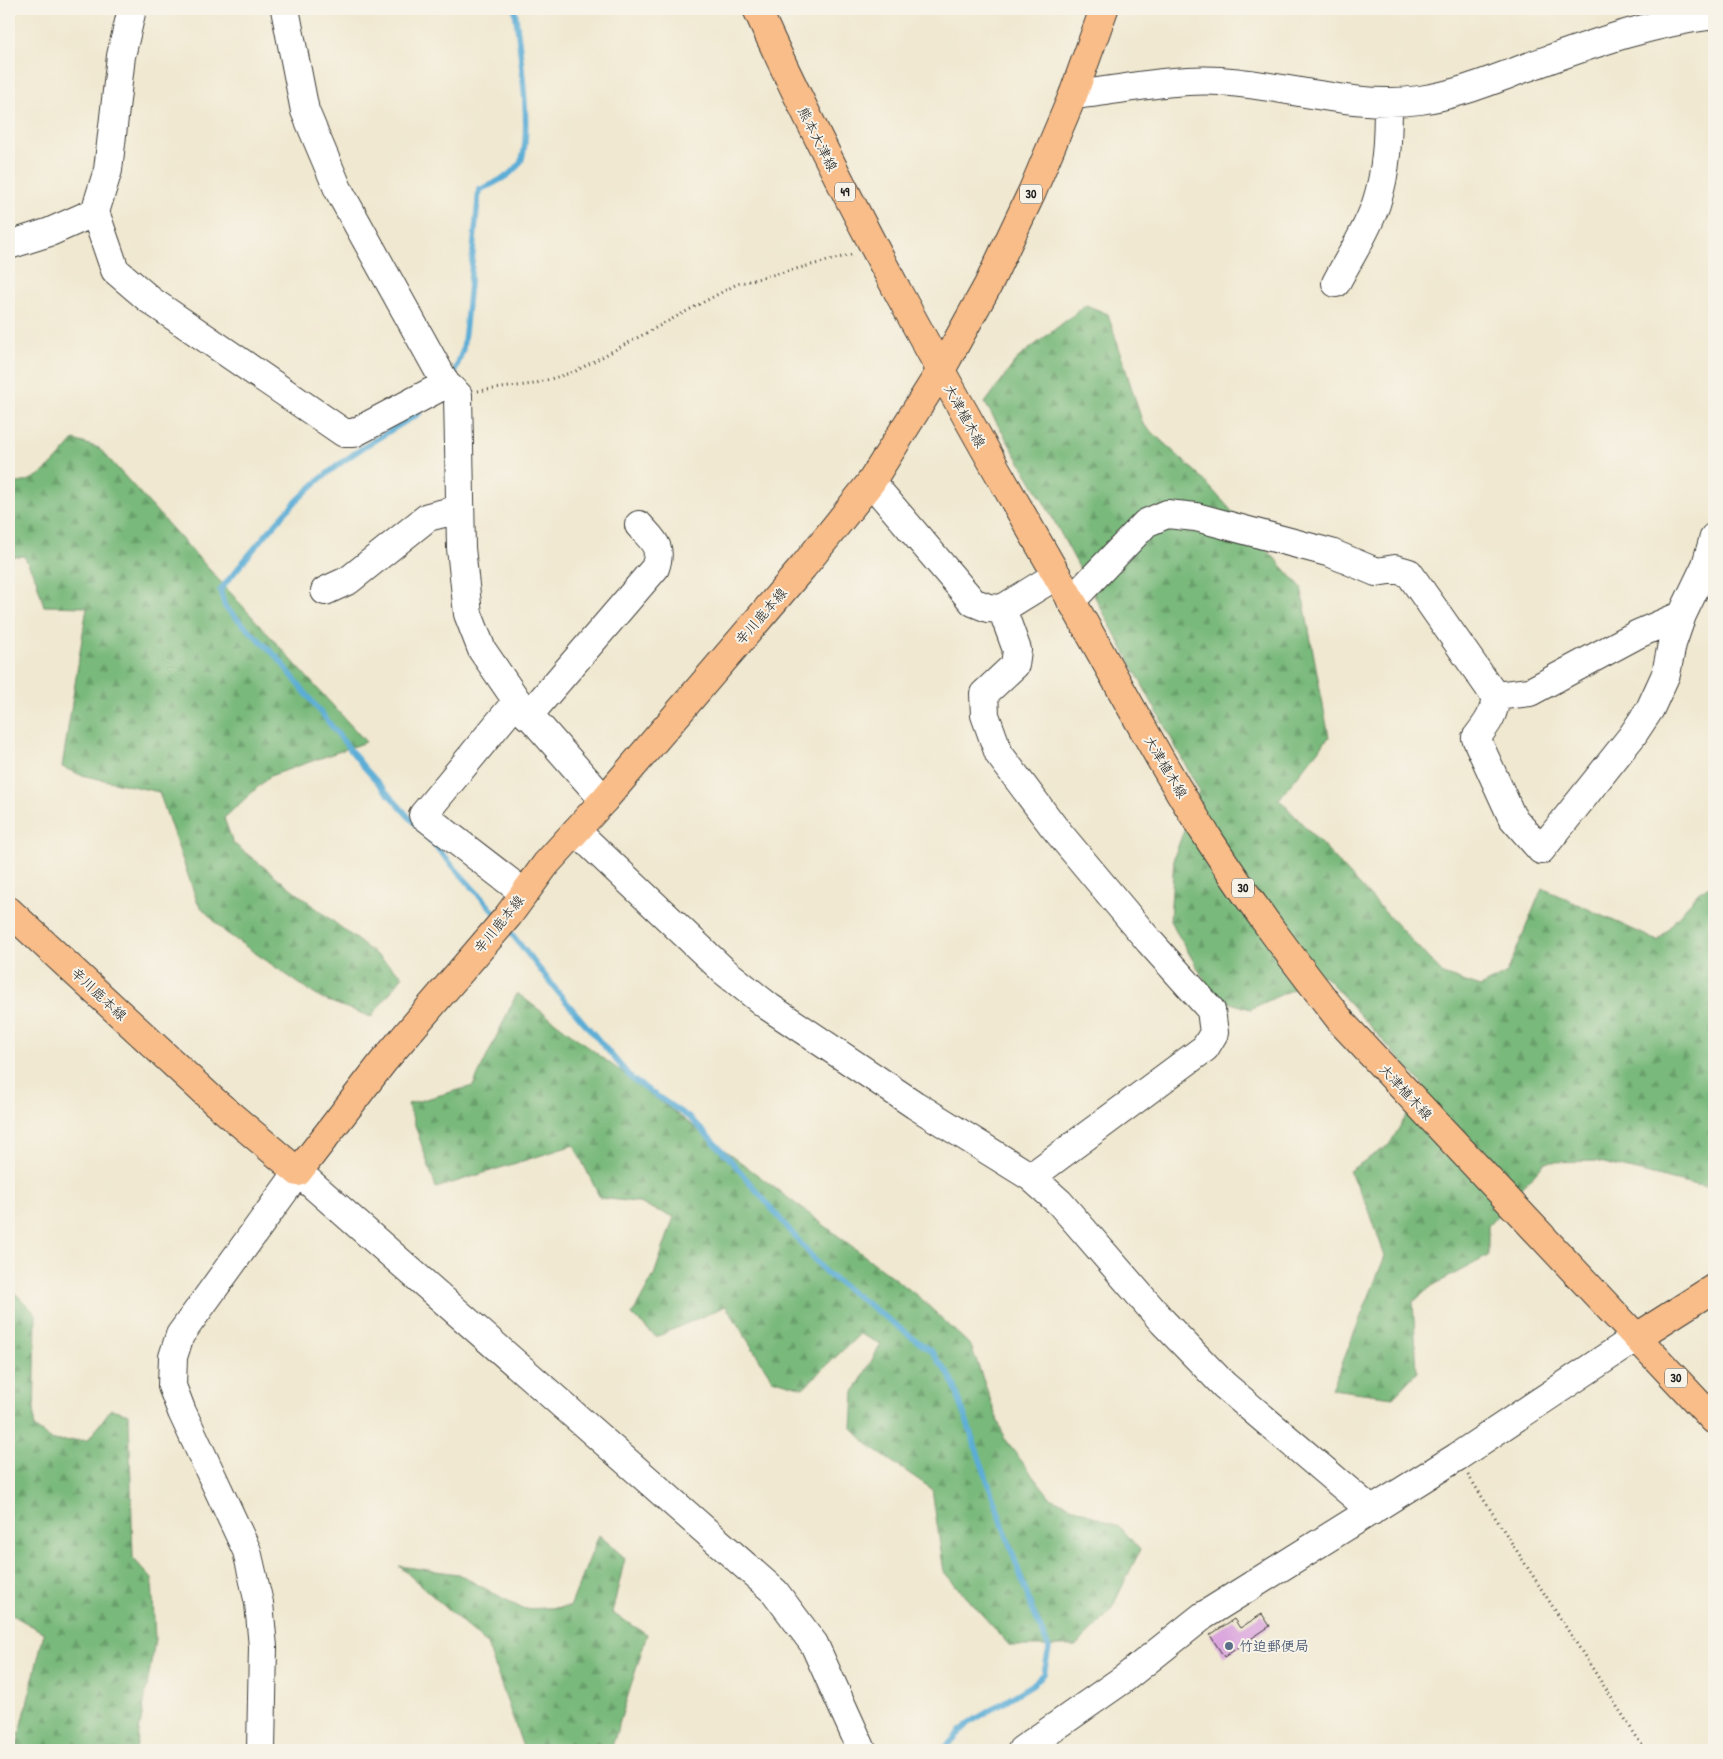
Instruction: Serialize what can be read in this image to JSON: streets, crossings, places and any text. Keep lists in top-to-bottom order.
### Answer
{
  "streets": {
    "main road": [
      "熊本大津線",
      "49",
      "30",
      "大津植木線",
      "辛川鹿本線"
    ]
  },
  "crossings": [
    ["熊本大津線", "大津植木線"],
    ["熊本大津線", "辛川鹿本線"],
    ["大津植木線", "辛川鹿本線"]
  ],
  "places": ["竹迫郵便局"]
}
